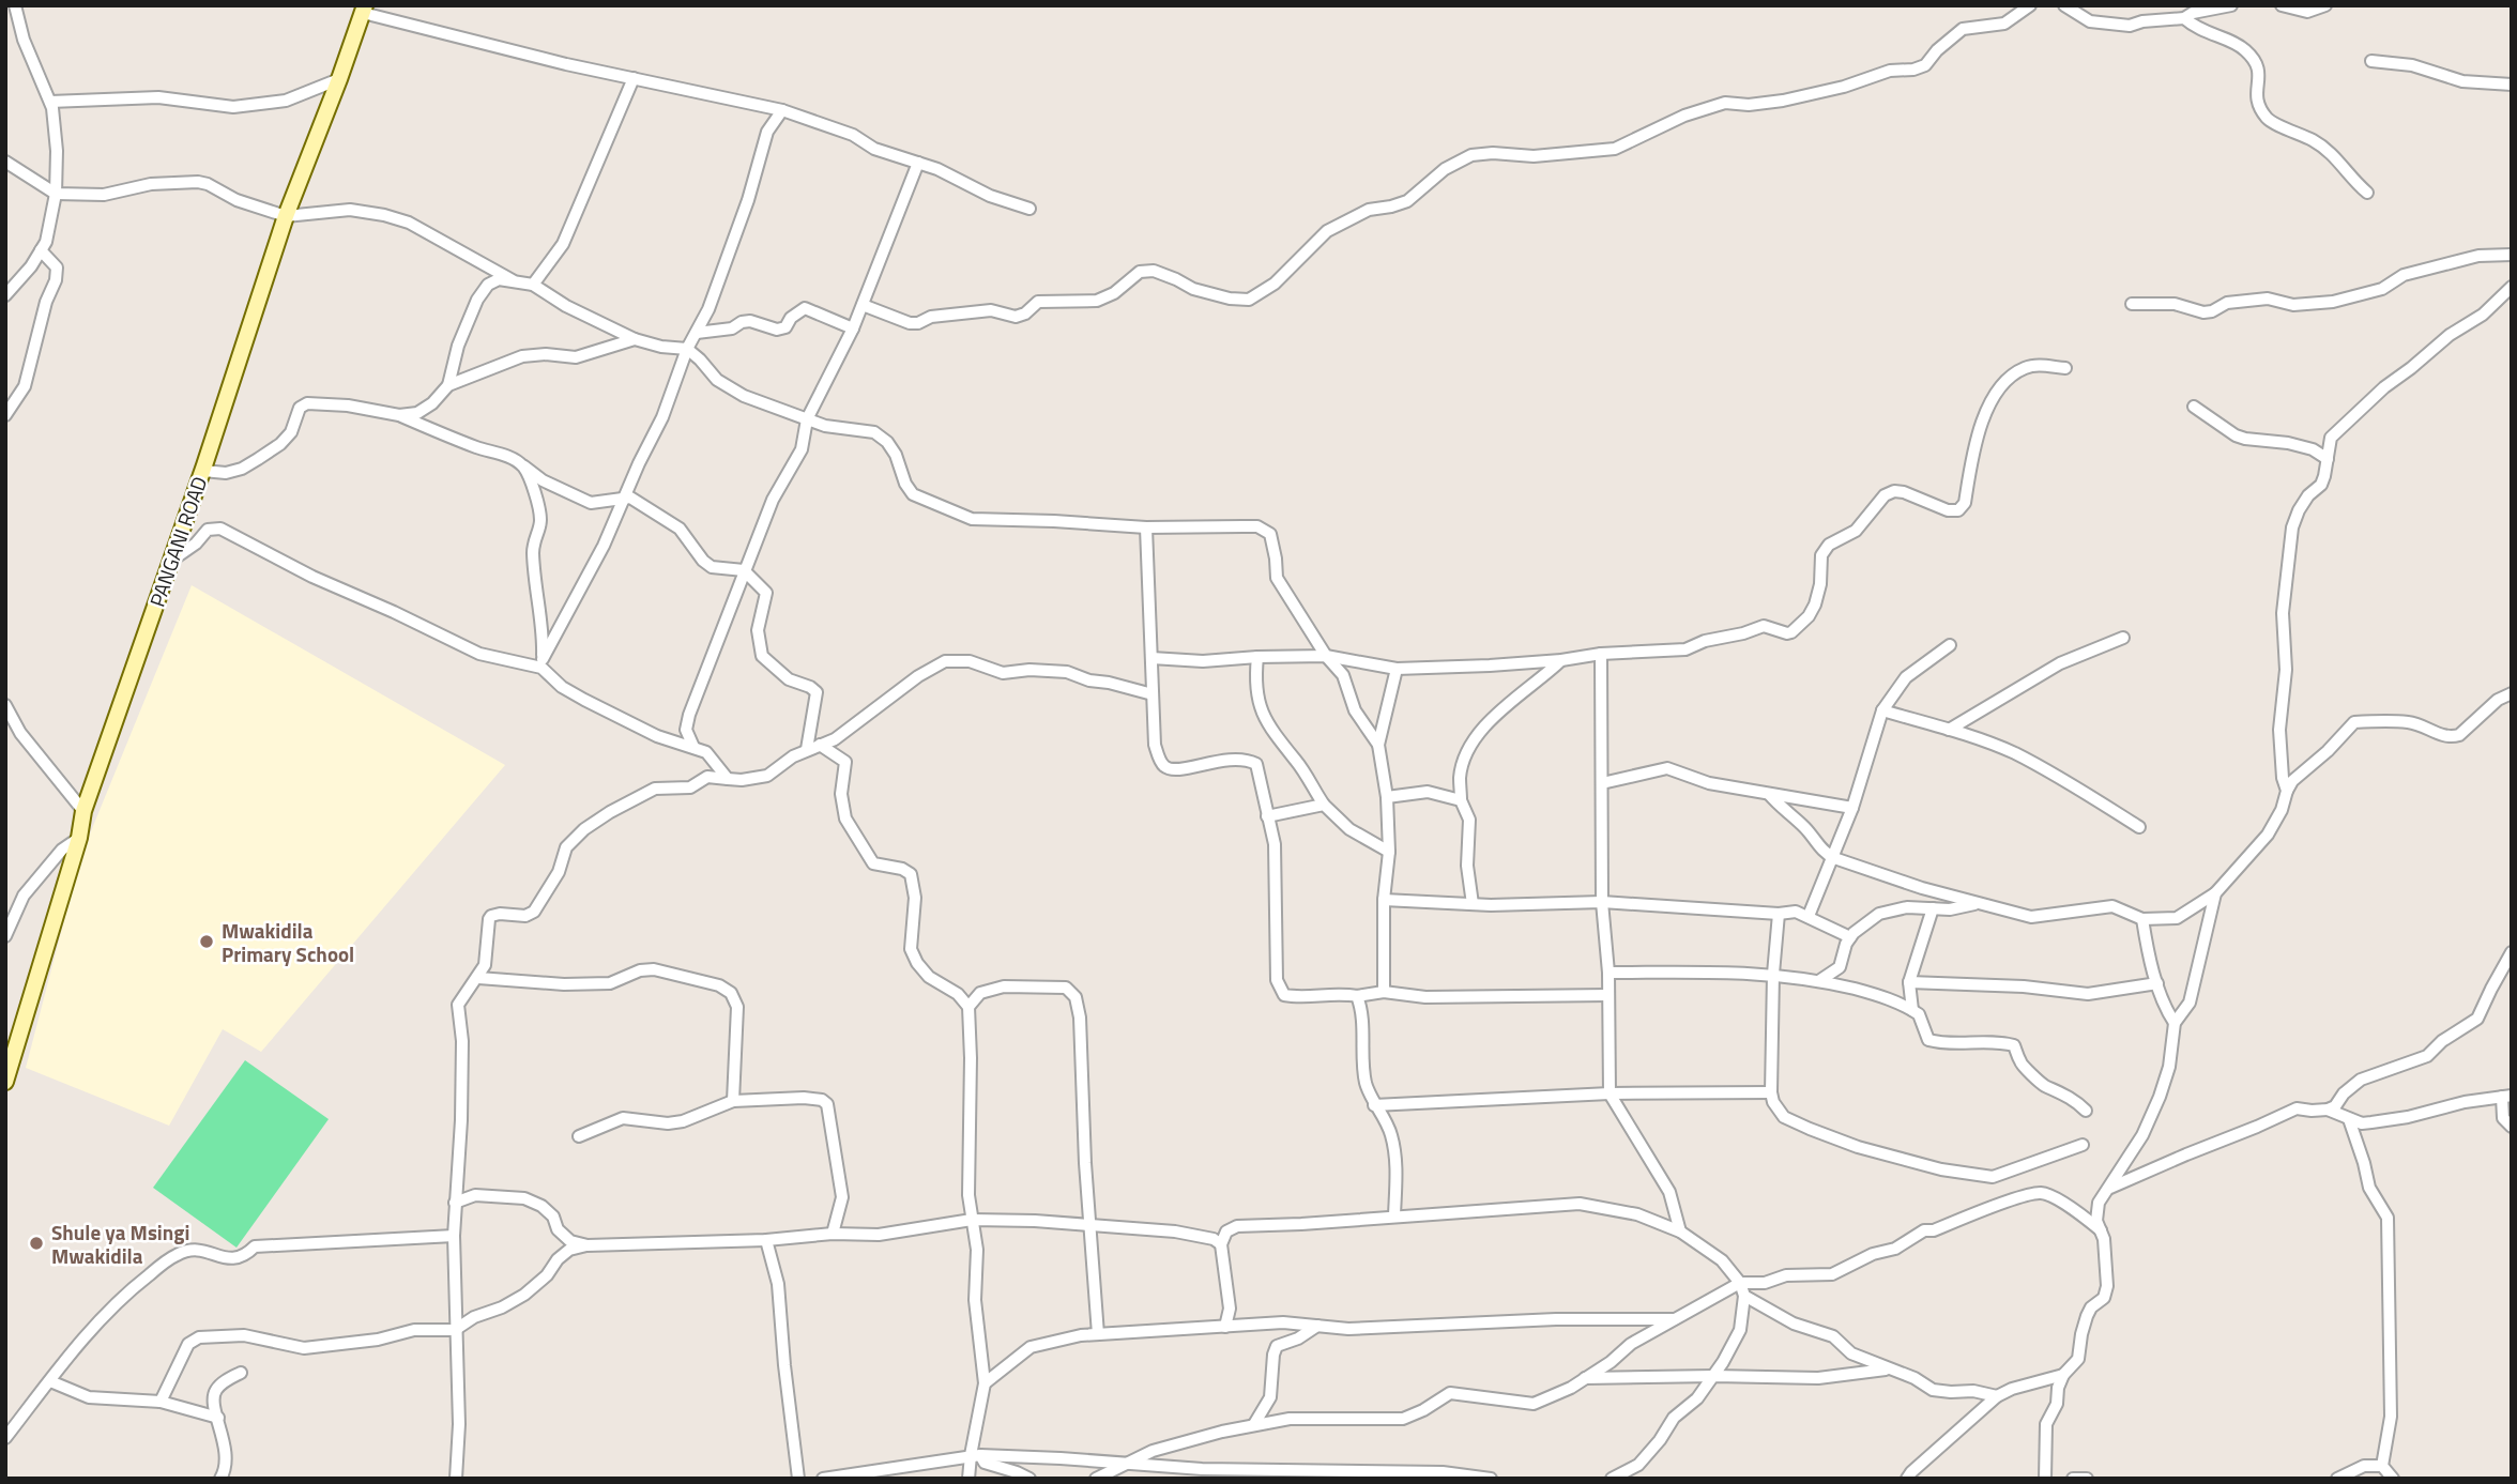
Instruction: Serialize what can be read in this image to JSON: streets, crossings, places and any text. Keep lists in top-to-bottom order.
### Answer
{
  "streets": {
    "main road": ["PANGANI ROAD"]
  },
  "places": ["Mwakidila Primary School", "Shule ya Msingi Mwakidila"]
}
